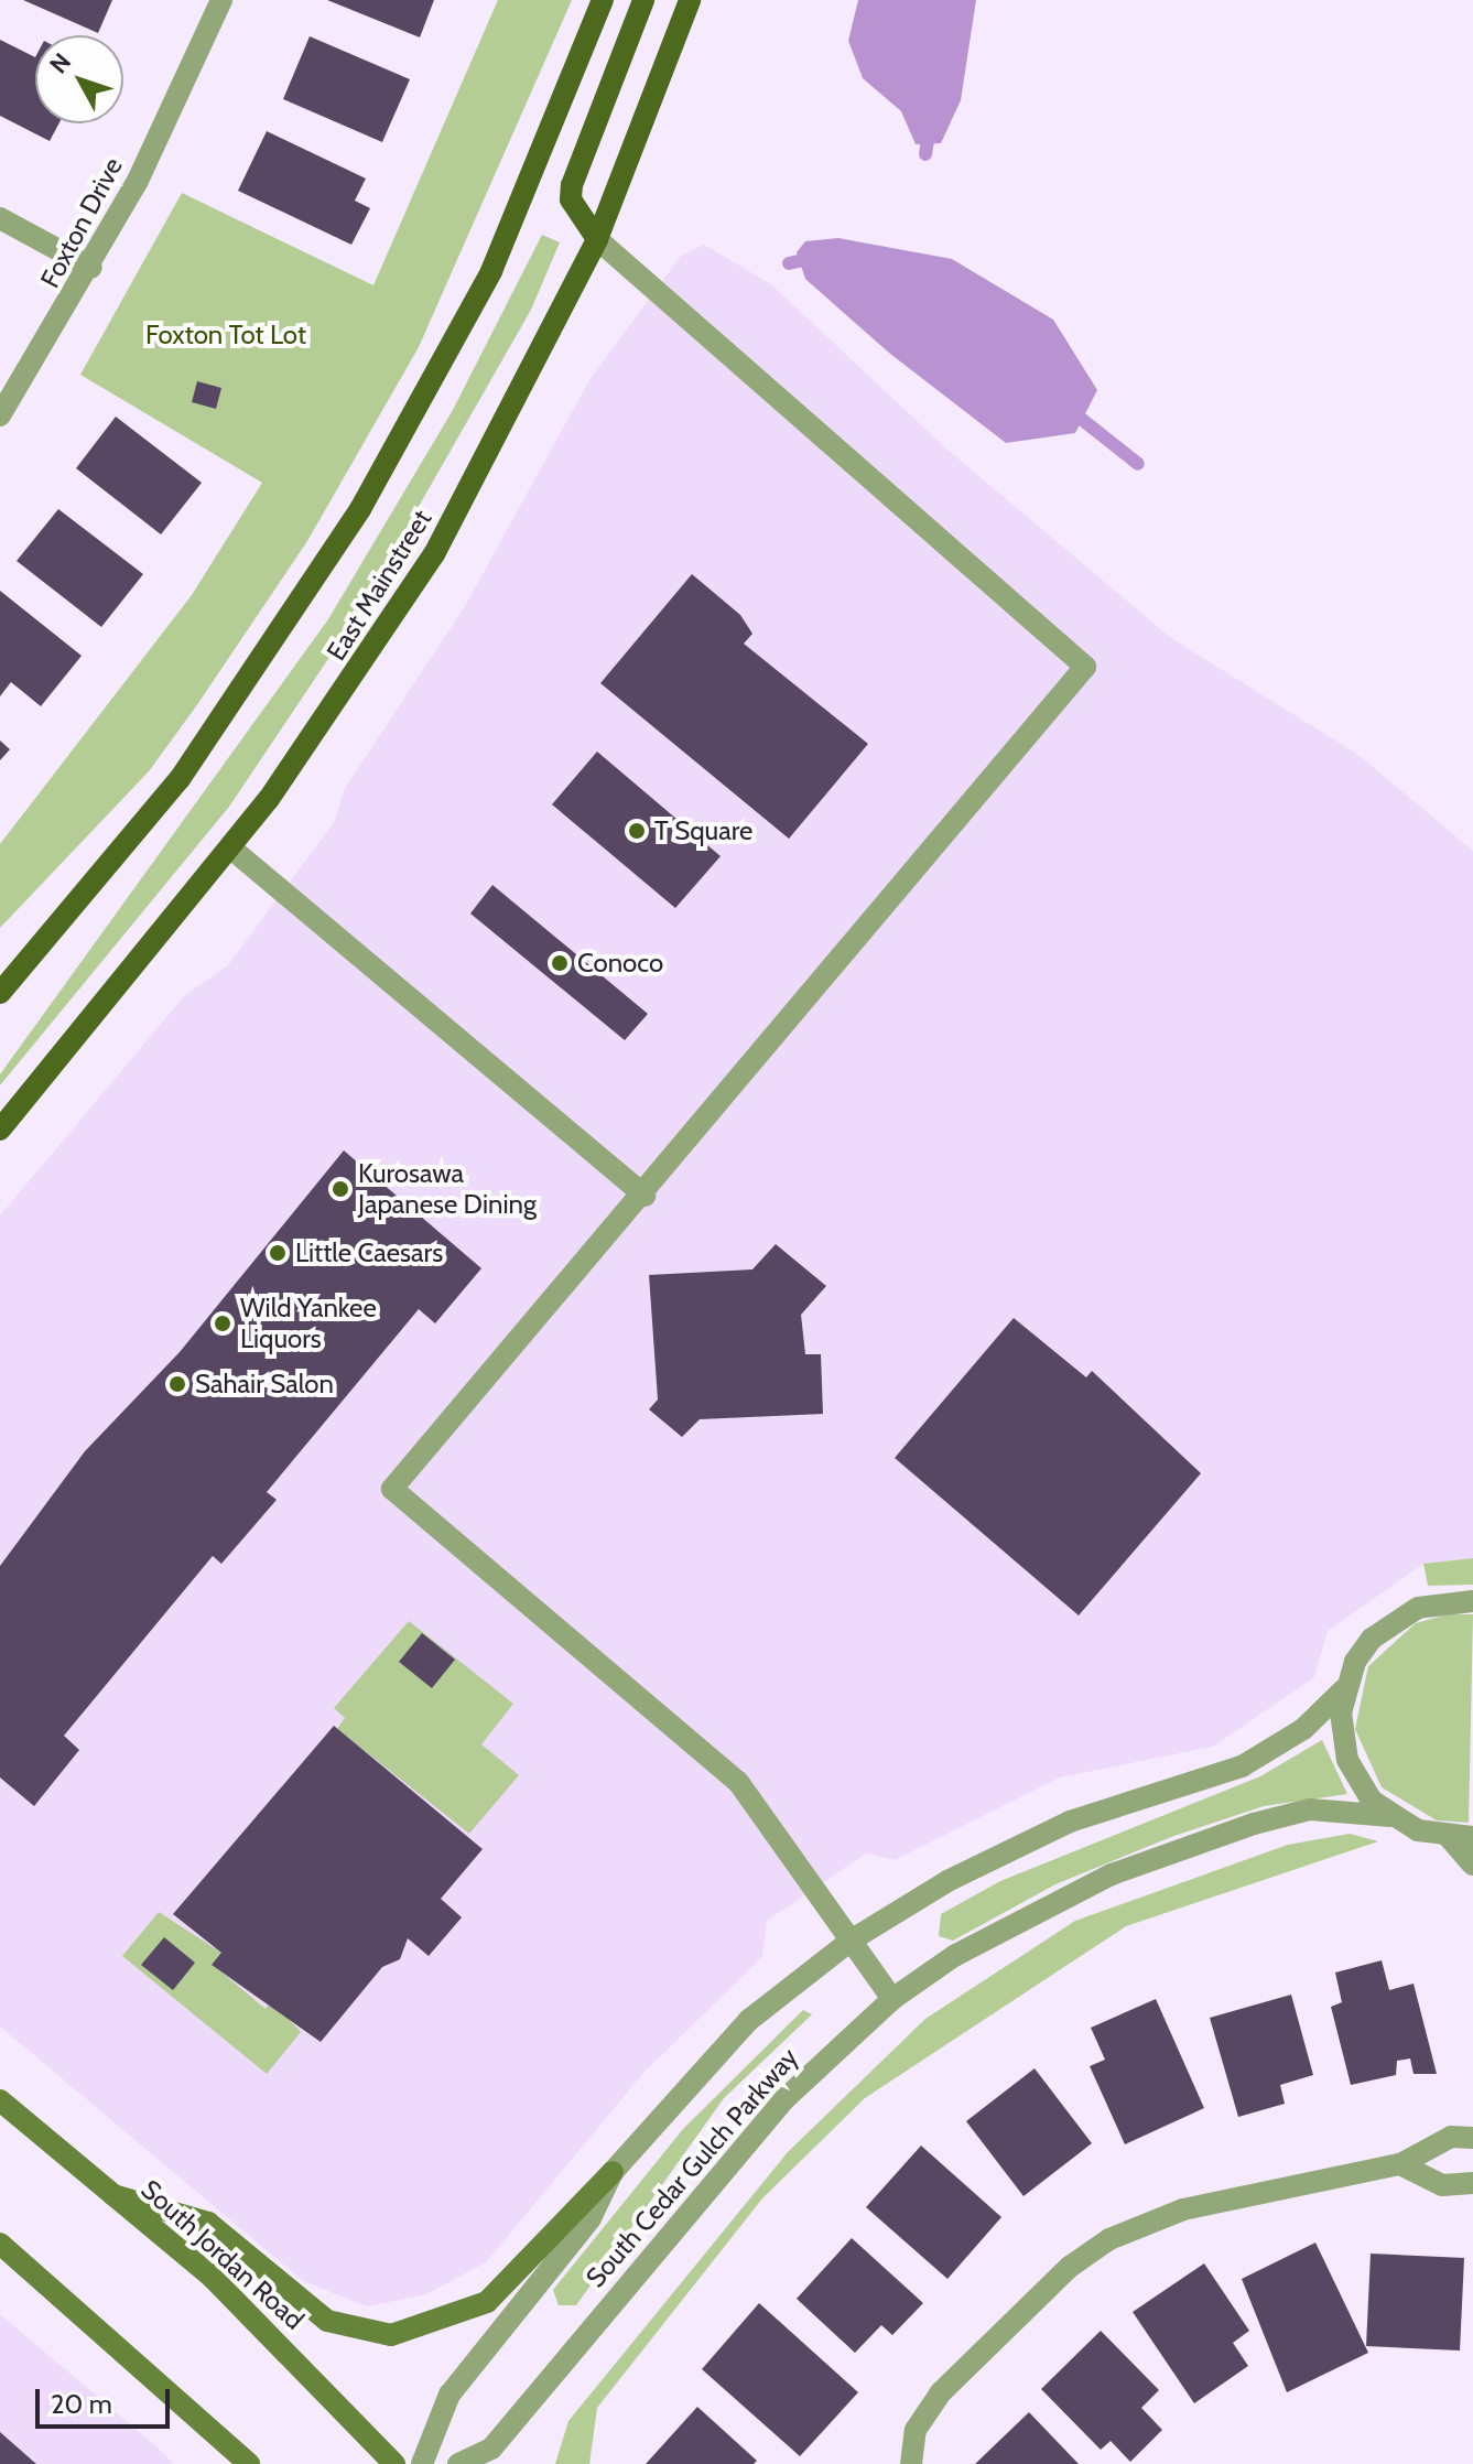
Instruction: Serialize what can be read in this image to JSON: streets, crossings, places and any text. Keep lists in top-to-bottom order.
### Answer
{
  "streets": {
    "main road": ["East Mainstreet", "South Jordan Road"],
    "street": ["Foxton Drive", "South Cedar Gulch Parkway"]
  },
  "parks": ["Foxton Tot Lot"],
  "places": [
    "T Square",
    "Conoco",
    "Kurosawa Japanese Dining",
    "Little Caesars",
    "Wild Yankee Liquors",
    "Sahair Salon"
  ],
  "scale_bar": "20 m",
  "north": "top left"
}
